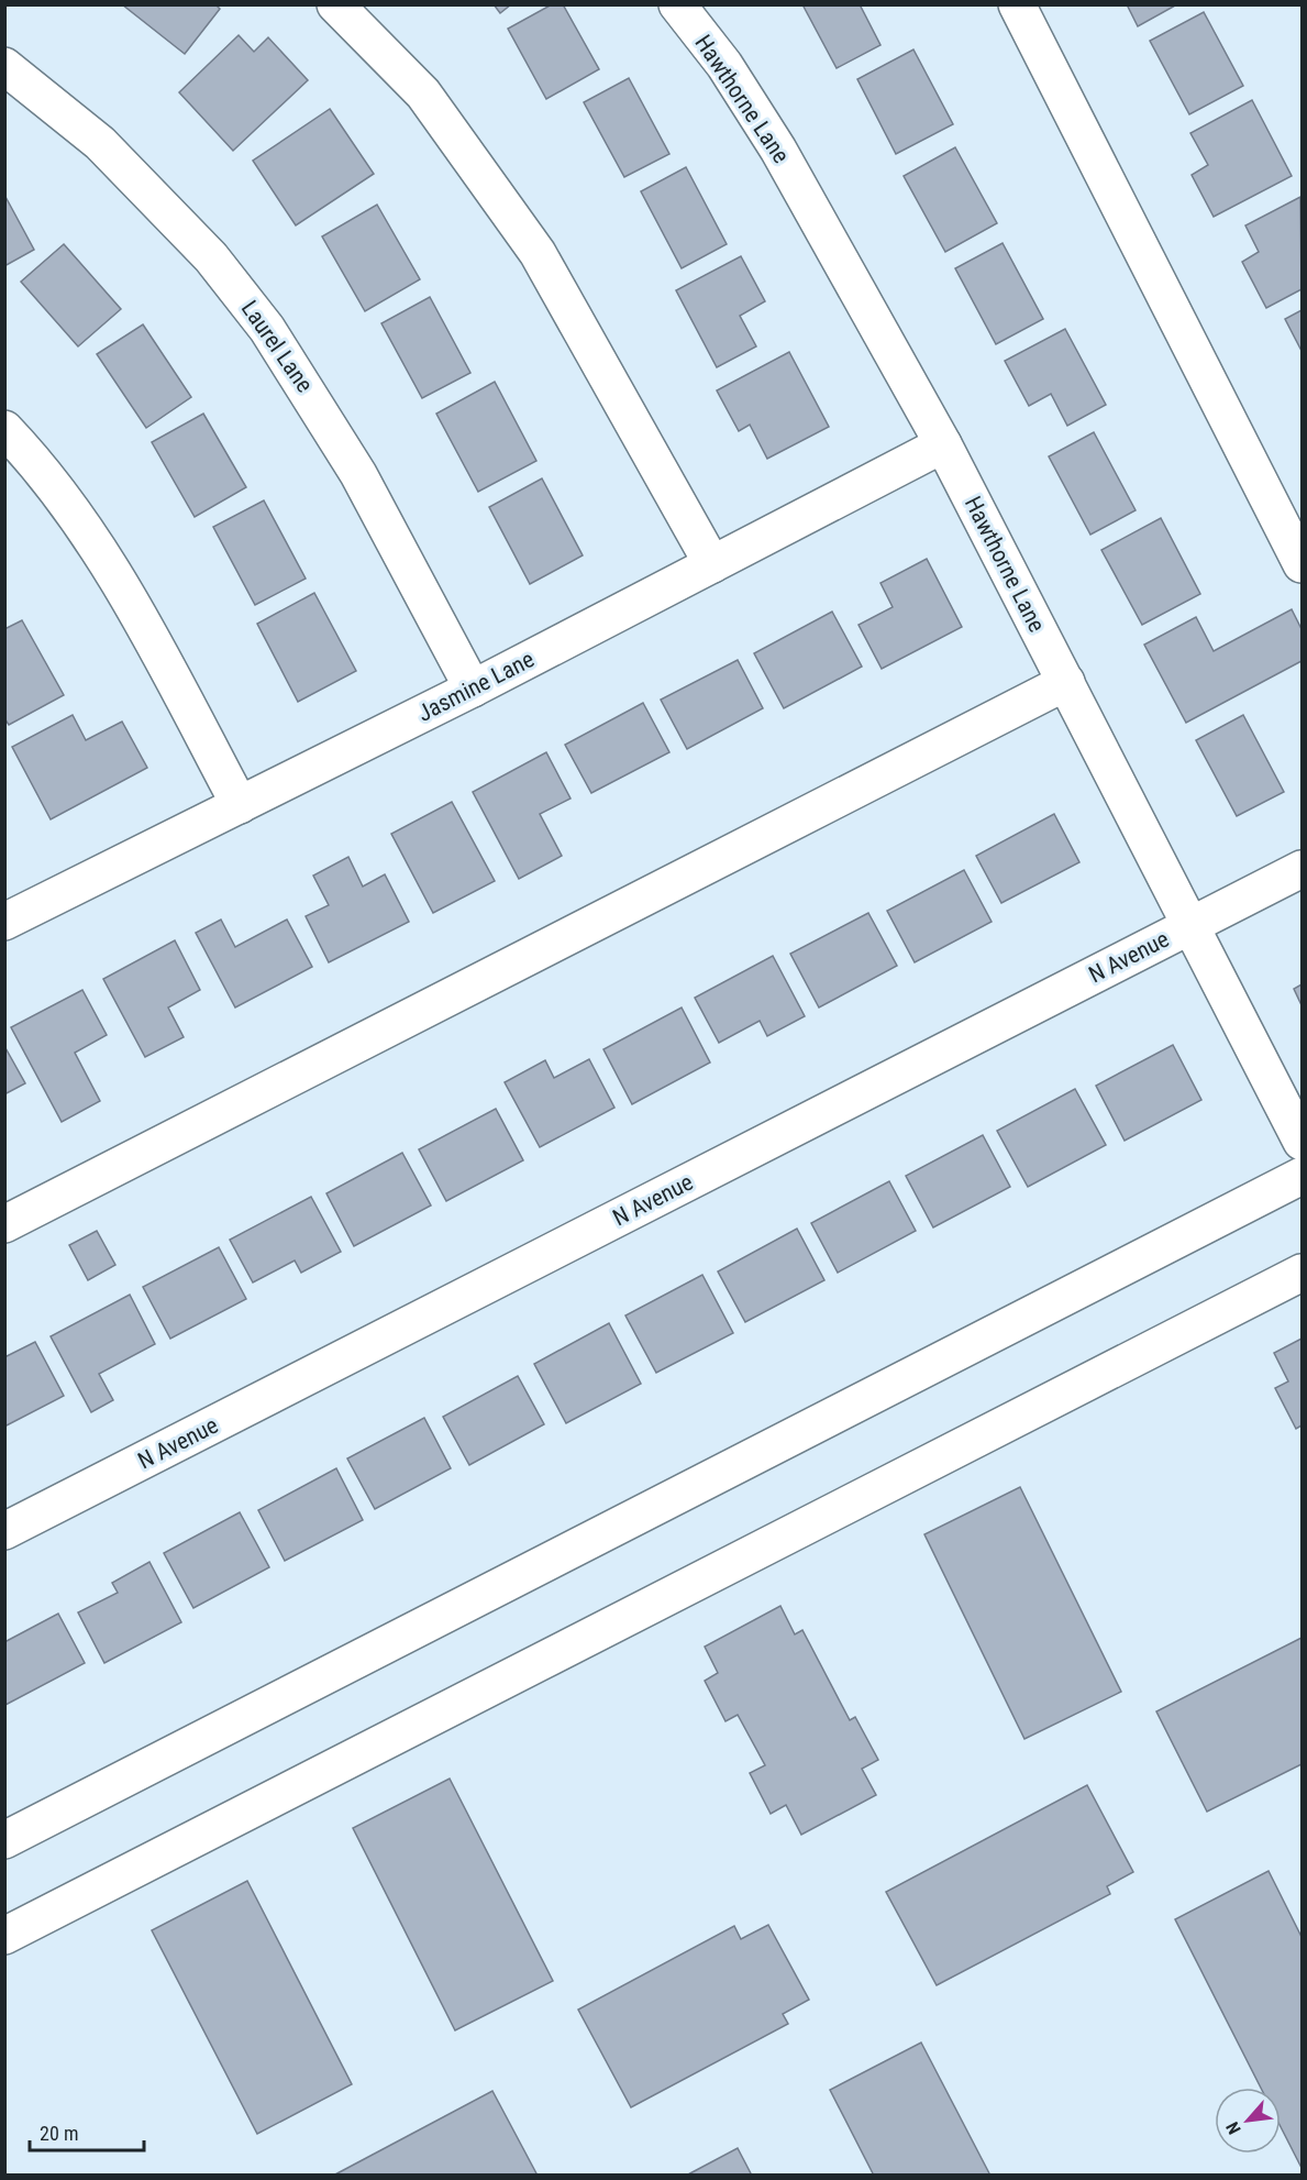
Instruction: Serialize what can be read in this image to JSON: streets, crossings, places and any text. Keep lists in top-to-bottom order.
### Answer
{
  "streets": {
    "street": [
      "Hawthorne Lane",
      "Laurel Lane",
      "Jasmine Lane",
      "N Avenue"
    ]
  },
  "crossings": [
    ["Hawthorne Lane", "Jasmine Lane"],
    ["Hawthorne Lane", "N Avenue"],
    ["Laurel Lane", "Jasmine Lane"]
  ],
  "scale_bar": "20 m",
  "north": "bottom left"
}
